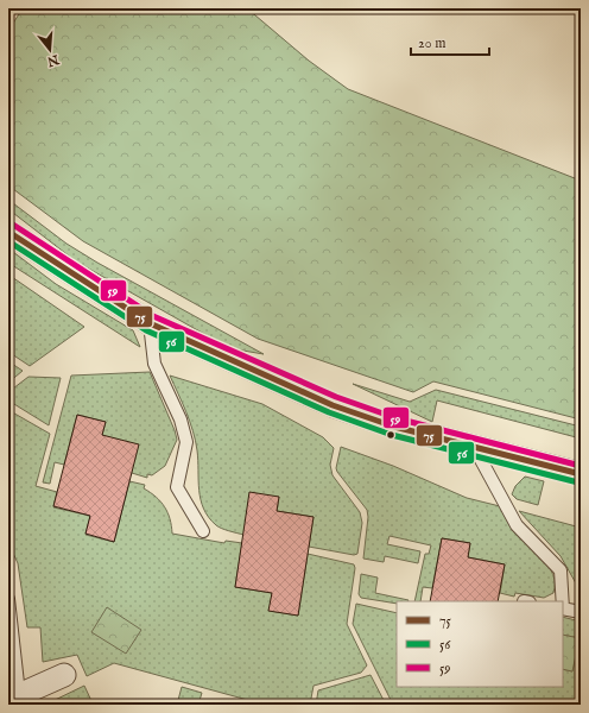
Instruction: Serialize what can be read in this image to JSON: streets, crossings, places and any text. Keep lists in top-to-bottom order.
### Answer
{
  "lines": ["transit line 59", "transit line 75", "transit line 56"],
  "legend": ["75", "56", "59"],
  "scale_bar": "20 m",
  "north": "bottom"
}
